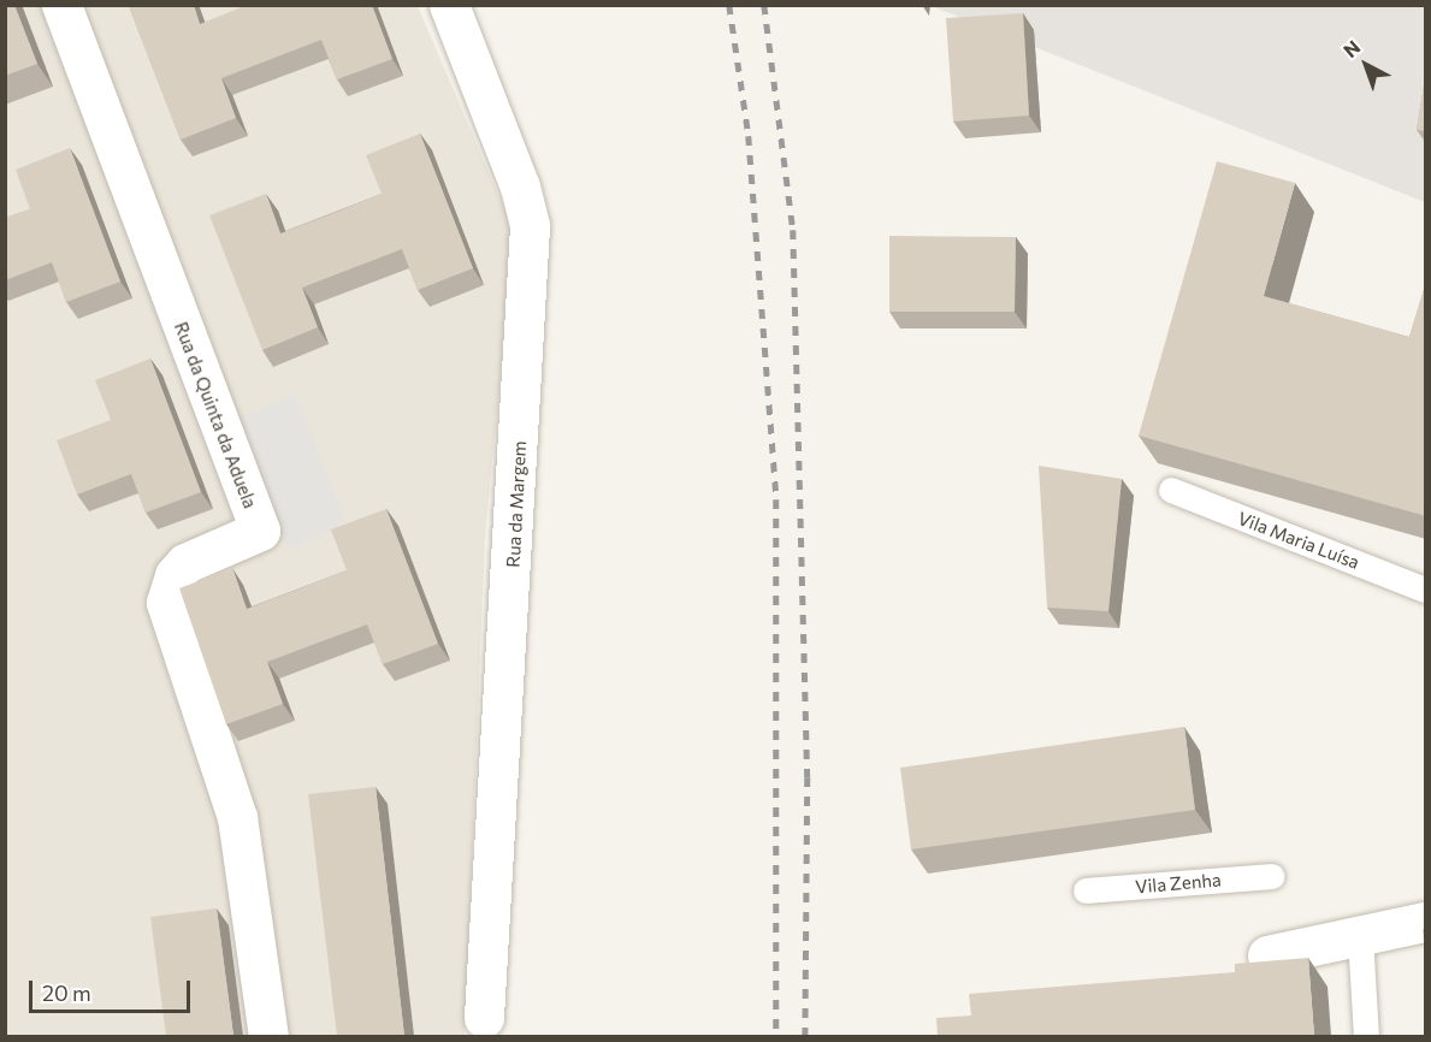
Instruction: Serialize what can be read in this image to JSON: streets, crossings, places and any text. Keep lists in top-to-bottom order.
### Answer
{
  "streets": {
    "street": ["Rua da Quinta da Aduela", "Rua da Margem"],
    "lane": ["Vila Maria Luísa", "Vila Zenha"]
  },
  "scale_bar": "20 m",
  "north": "top left"
}
